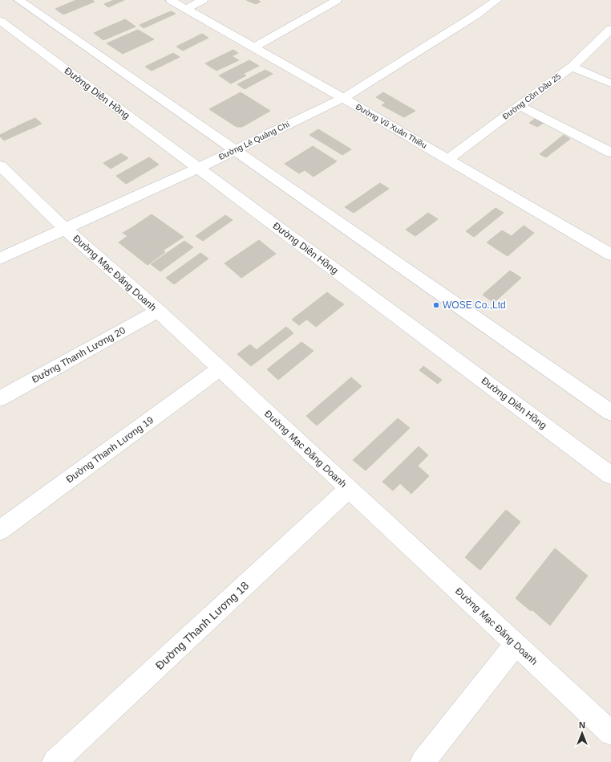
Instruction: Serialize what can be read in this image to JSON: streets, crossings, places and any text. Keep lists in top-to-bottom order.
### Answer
{
  "streets": {
    "street": [
      "Đường Diên Hồng",
      "Đường Cồn Dầu 25",
      "Đường Vũ Xuân Thiều",
      "Đường Lê Quảng Chí",
      "Đường Mạc Đăng Doanh",
      "Đường Thanh Lương 20",
      "Đường Thanh Lương 19",
      "Đường Thanh Lương 18"
    ]
  },
  "crossings": [
    ["Đường Diên Hồng", "Đường Lê Quảng Chí"],
    ["Đường Cồn Dầu 25", "Đường Vũ Xuân Thiều"],
    ["Đường Vũ Xuân Thiều", "Đường Lê Quảng Chí"],
    ["Đường Lê Quảng Chí", "Đường Mạc Đăng Doanh"],
    ["Đường Mạc Đăng Doanh", "Đường Thanh Lương 20"],
    ["Đường Mạc Đăng Doanh", "Đường Thanh Lương 19"],
    ["Đường Mạc Đăng Doanh", "Đường Thanh Lương 18"]
  ],
  "places": ["WOSE Co.,Ltd"],
  "north": "top"
}
